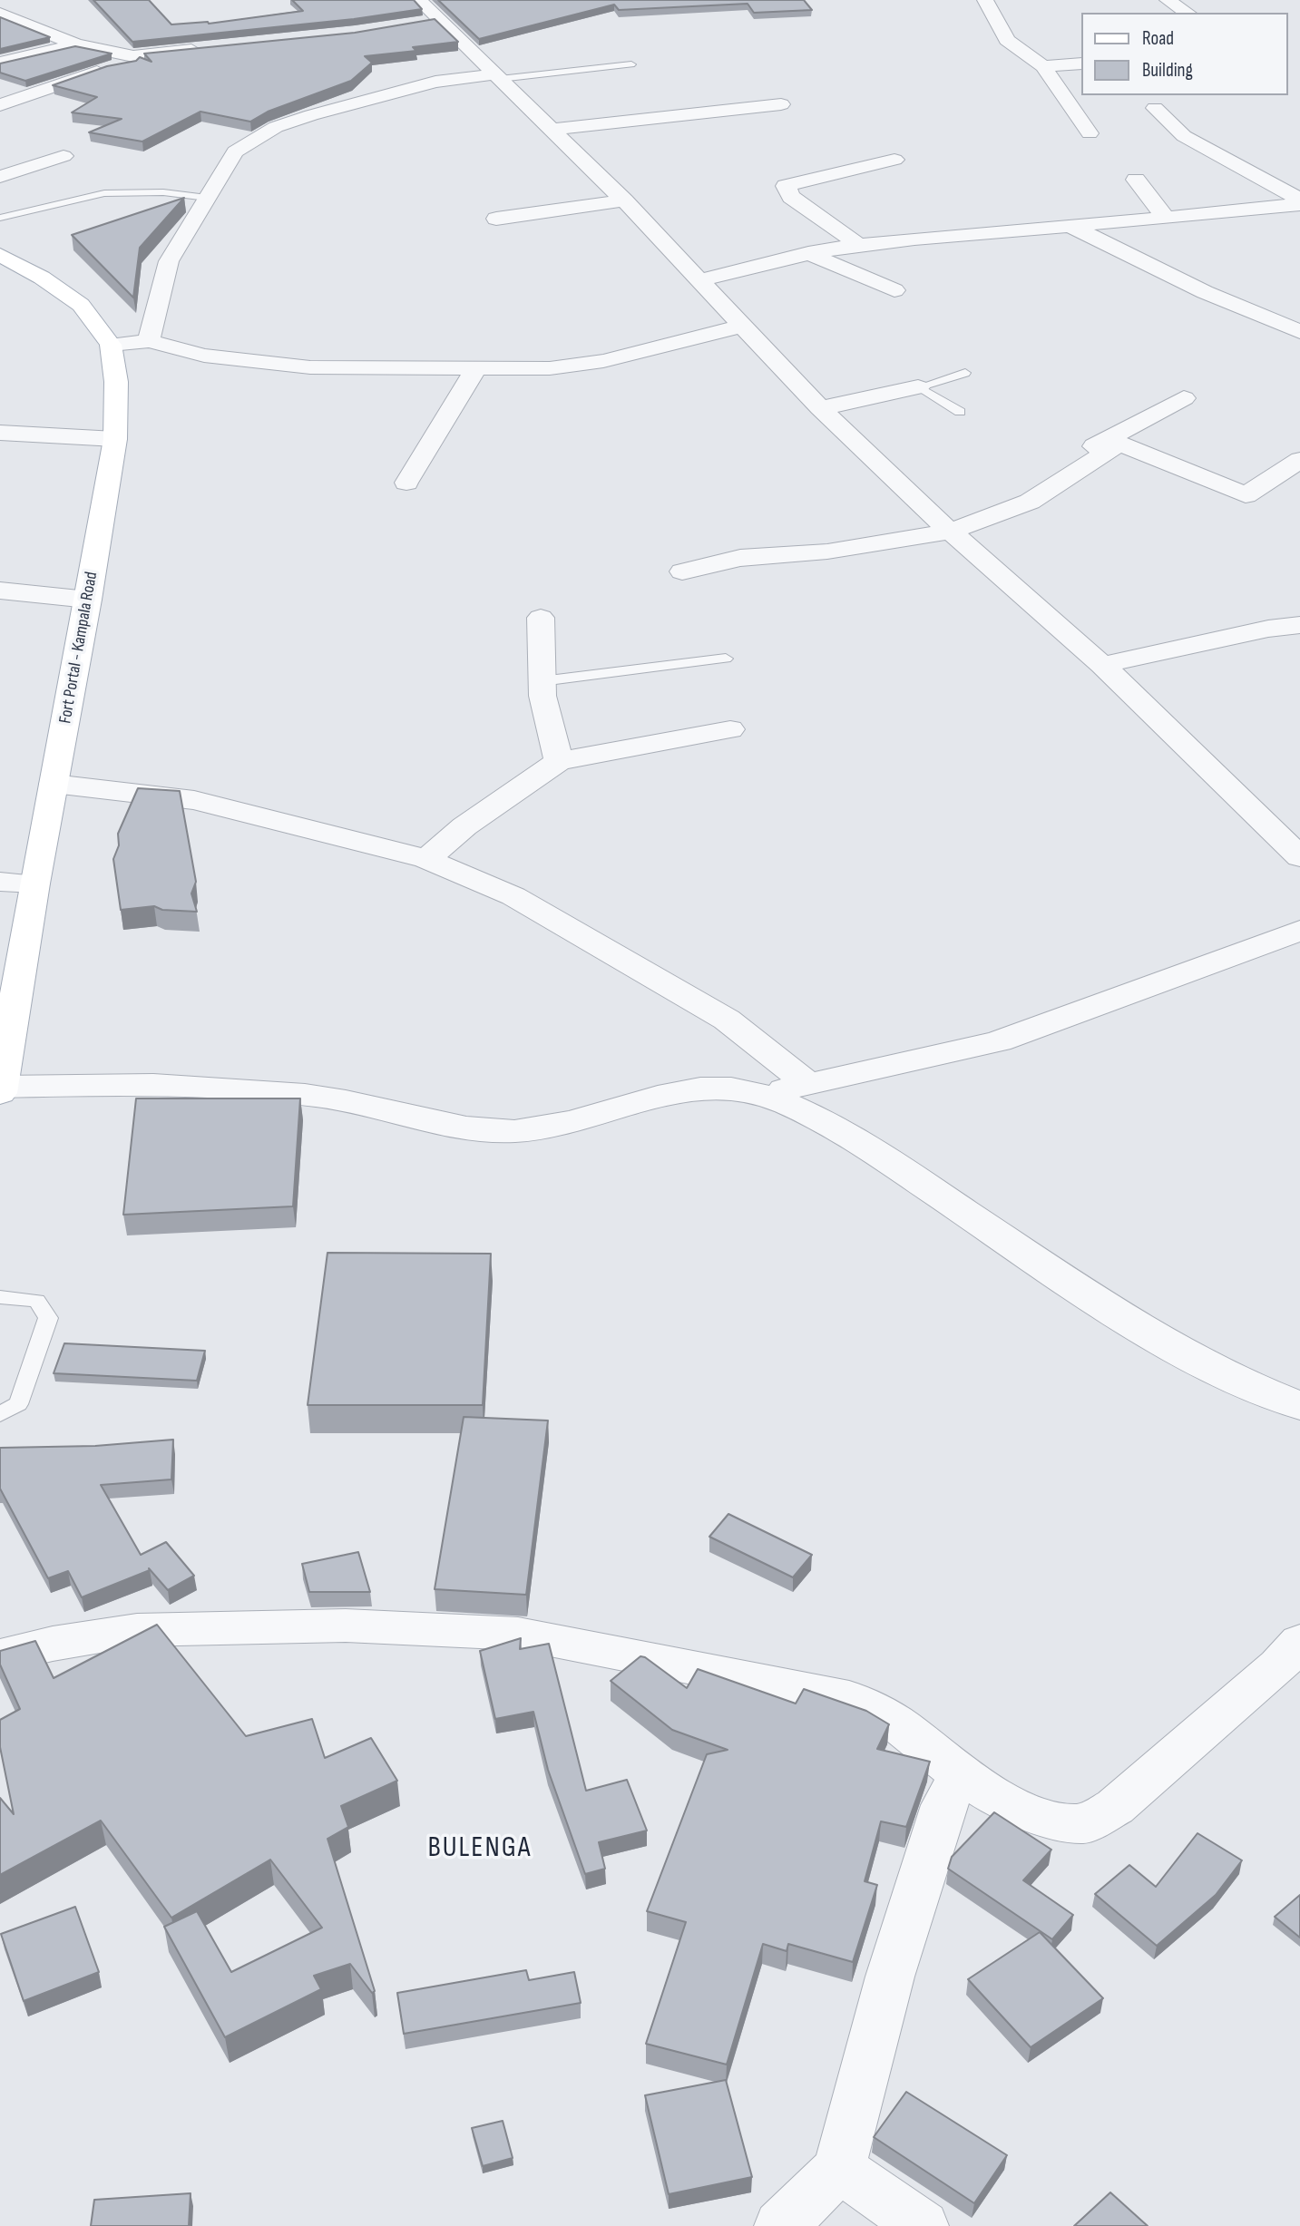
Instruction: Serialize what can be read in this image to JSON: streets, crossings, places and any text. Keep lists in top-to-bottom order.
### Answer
{
  "streets": {
    "main road": ["Fort Portal - Kampala Road"]
  },
  "districts": ["BULENGA"],
  "legend": ["Road", "Building"]
}
